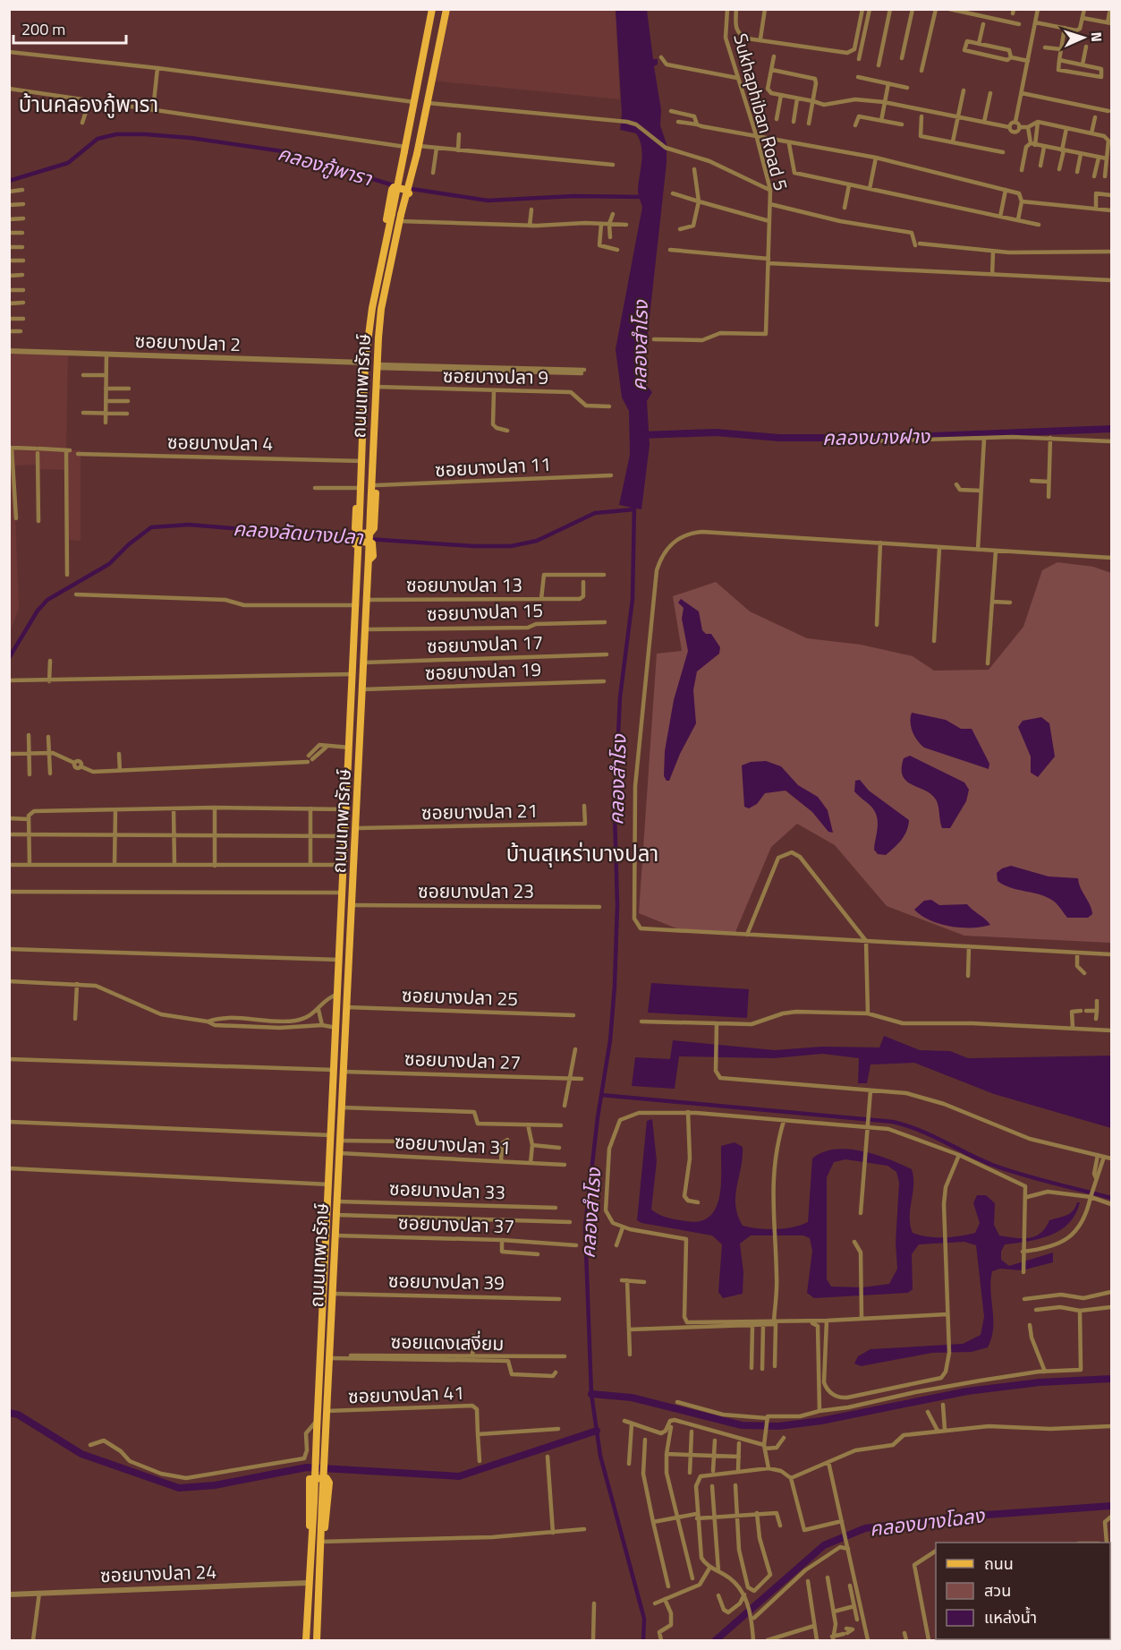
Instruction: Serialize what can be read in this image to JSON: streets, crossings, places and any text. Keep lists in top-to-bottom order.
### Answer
{
  "streets": {
    "main road": ["ถนนเทพารักษ์"],
    "street": [
      "Sukhaphiban Road 5",
      "ซอยบางปลา 2",
      "ซอยบางปลา 9",
      "ซอยบางปลา 4",
      "ซอยบางปลา 11",
      "ซอยบางปลา 13",
      "ซอยบางปลา 15",
      "ซอยบางปลา 17",
      "ซอยบางปลา 19",
      "ซอยบางปลา 21",
      "ซอยบางปลา 23",
      "ซอยบางปลา 25",
      "ซอยบางปลา 27",
      "ซอยบางปลา 31",
      "ซอยบางปลา 33",
      "ซอยบางปลา 37",
      "ซอยบางปลา 39",
      "ซอยแดงเสงี่ยม",
      "ซอยบางปลา 41",
      "ซอยบางปลา 24"
    ]
  },
  "crossings": [
    ["ซอยบางปลา 2", "ถนนเทพารักษ์"],
    ["ซอยบางปลา 9", "ถนนเทพารักษ์"],
    ["ถนนเทพารักษ์", "ซอยบางปลา 4"],
    ["ถนนเทพารักษ์", "ซอยบางปลา 13"],
    ["ถนนเทพารักษ์", "ซอยบางปลา 15"],
    ["ถนนเทพารักษ์", "ซอยบางปลา 17"],
    ["ถนนเทพารักษ์", "ซอยบางปลา 19"],
    ["ถนนเทพารักษ์", "ซอยบางปลา 21"],
    ["ถนนเทพารักษ์", "ซอยบางปลา 23"],
    ["ถนนเทพารักษ์", "ซอยบางปลา 25"],
    ["ถนนเทพารักษ์", "ซอยบางปลา 27"],
    ["ถนนเทพารักษ์", "ซอยบางปลา 31"],
    ["ถนนเทพารักษ์", "ซอยบางปลา 33"],
    ["ถนนเทพารักษ์", "ซอยบางปลา 37"],
    ["ถนนเทพารักษ์", "ซอยบางปลา 39"],
    ["ถนนเทพารักษ์", "ซอยแดงเสงี่ยม"],
    ["ถนนเทพารักษ์", "ซอยบางปลา 41"],
    ["ถนนเทพารักษ์", "ซอยบางปลา 24"]
  ],
  "districts": ["บ้านคลองกู้พารา", "บ้านสุเหร่าบางปลา"],
  "water": [
    "คลองกู้พารา",
    "คลองสำโรง",
    "คลองบางฝาง",
    "คลองลัดบางปลา",
    "คลองบางโฉลง"
  ],
  "legend": ["ถนน", "สวน", "แหล่งน้ำ"],
  "scale_bar": "200 m",
  "north": "right"
}
